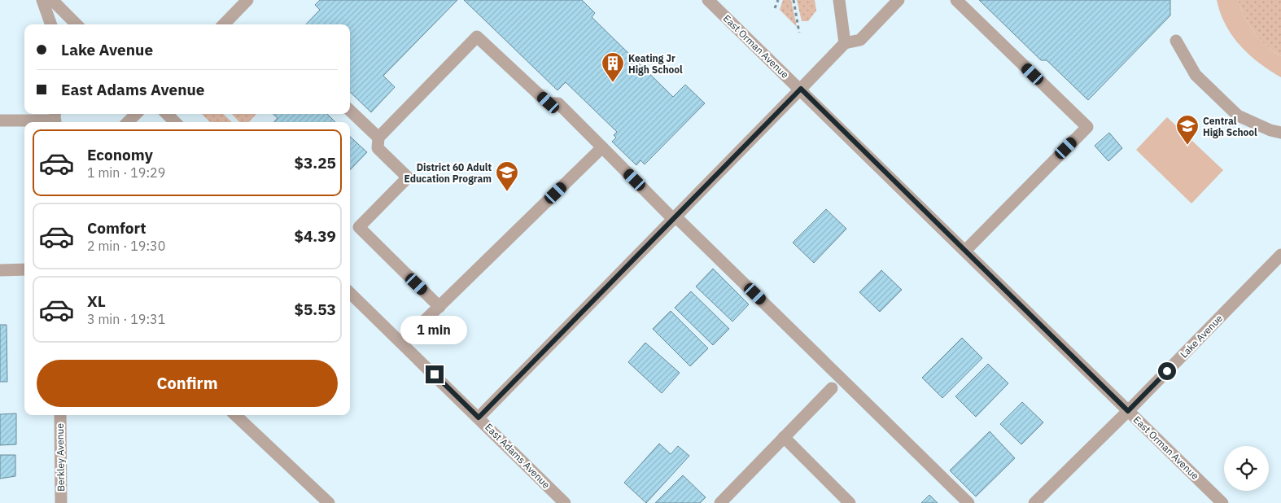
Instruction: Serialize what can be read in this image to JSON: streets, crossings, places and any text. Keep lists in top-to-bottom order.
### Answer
{
  "streets": {
    "street": [
      "East Orman Avenue",
      "Lake Avenue",
      "East Adams Avenue",
      "Berkley Avenue"
    ]
  },
  "crossings": [
    ["East Orman Avenue", "Lake Avenue"]
  ],
  "places": {
    "building": ["Keating Jr High School"],
    "school or university": ["Central High School", "District 60 Adult Education Program"]
  },
  "page": {
    "banner": ["Lake Avenue", "East Adams Avenue"],
    "list": [
      {
        "name": "Economy",
        "note": "1 min · 19:29",
        "value": "$3.25"
      },
      {
        "name": "Comfort",
        "note": "2 min · 19:30",
        "value": "$4.39"
      },
      {
        "name": "XL",
        "note": "3 min · 19:31",
        "value": "$5.53"
      }
    ],
    "bubble": "1 min",
    "buttons": "Confirm"
  }
}
